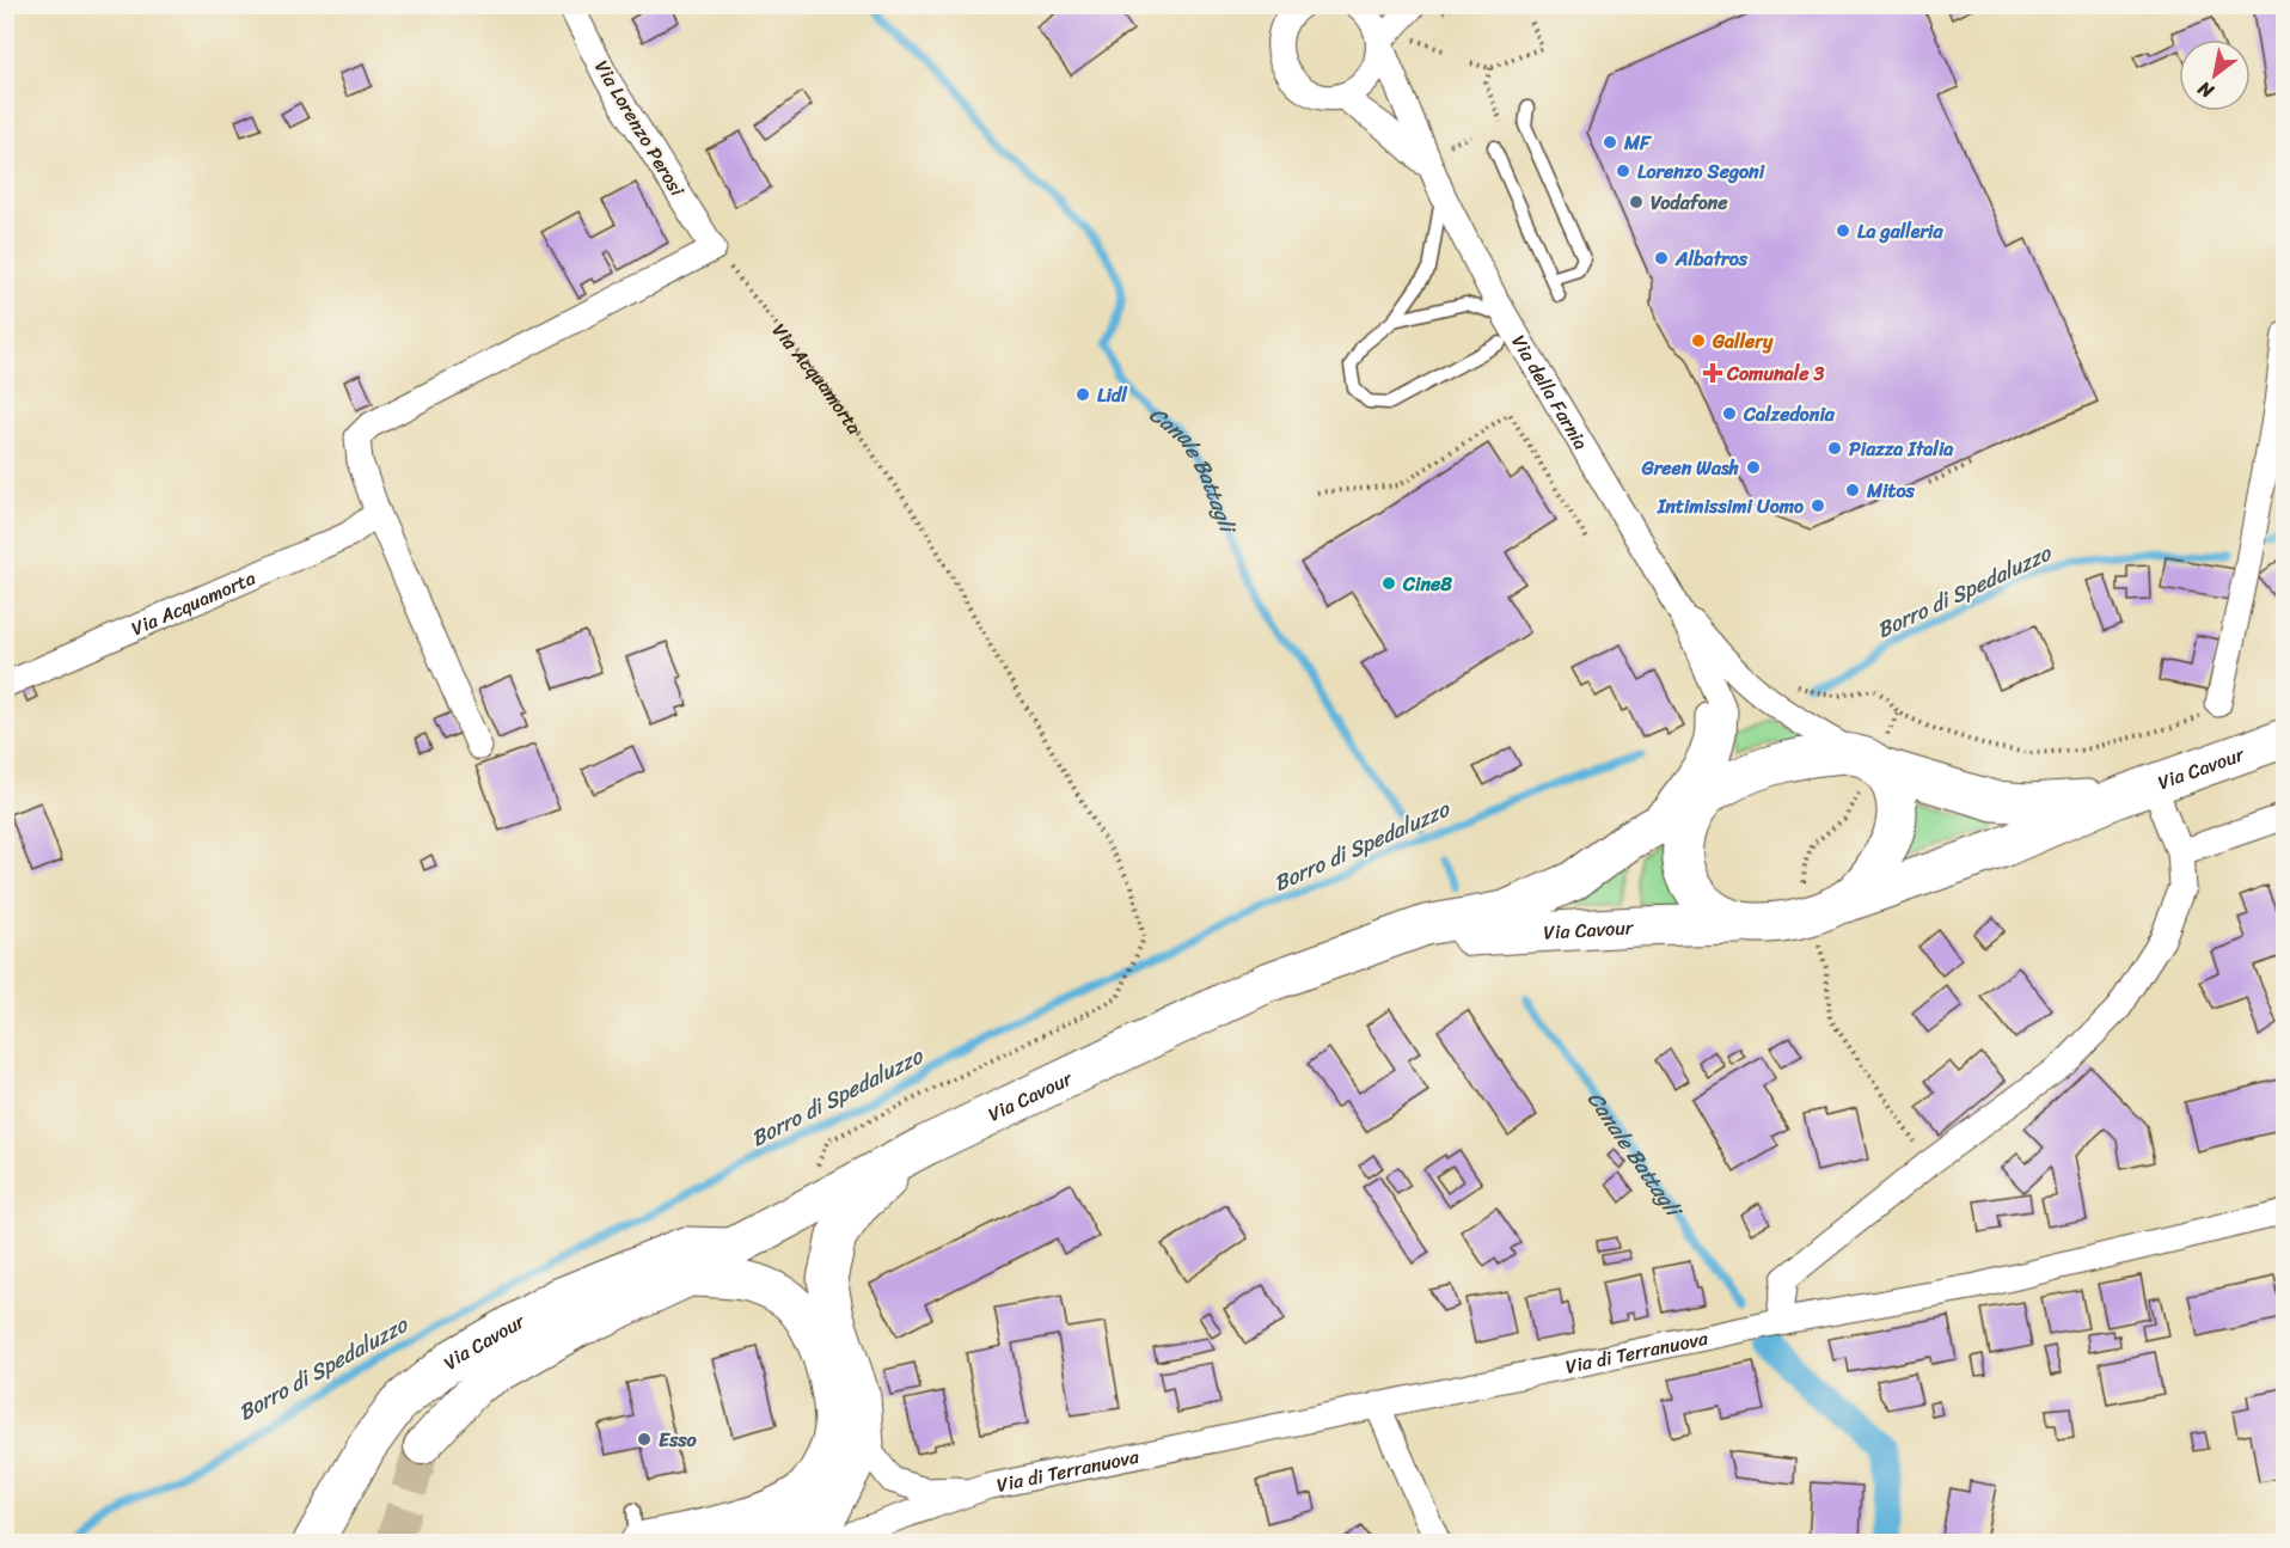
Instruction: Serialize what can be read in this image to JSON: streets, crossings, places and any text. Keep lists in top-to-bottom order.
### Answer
{
  "streets": {
    "main road": ["Via Cavour"],
    "street": [
      "Via Lorenzo Perosi",
      "Via Acquamorta",
      "Via della Farnia",
      "Via di Terranuova"
    ]
  },
  "crossings": [
    ["Via Lorenzo Perosi", "Via Acquamorta"],
    ["Via Acquamorta", "Via Cavour"],
    ["Via della Farnia", "Via Cavour"]
  ],
  "water": ["Canale Battagli", "Borro di Spedaluzzo"],
  "places": {
    "other": [
      "MF",
      "Lorenzo Segoni",
      "Vodafone",
      "La galleria",
      "Albatros",
      "Gallery",
      "Lidl",
      "Calzedonia",
      "Piazza Italia",
      "Green Wash",
      "Mitos",
      "Intimissimi Uomo",
      "Cine8",
      "Esso"
    ],
    "health": ["Comunale 3"]
  },
  "north": "bottom left"
}
